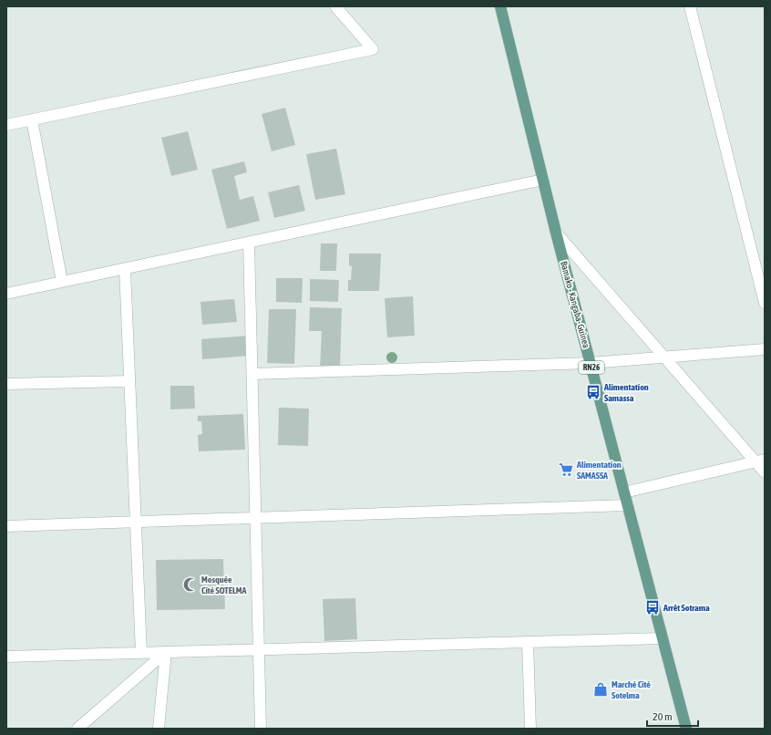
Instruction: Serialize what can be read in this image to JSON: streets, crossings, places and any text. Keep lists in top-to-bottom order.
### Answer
{
  "streets": {
    "main road": ["Bamako - Kangaba- Guinea", "RN26"]
  },
  "places": {
    "bus stop": ["Alimentation Samassa", "Arrêt Sotrama"],
    "supermarket": ["Alimentation SAMASSA"],
    "mosque": ["Mosquée Cité SOTELMA"],
    "shop": ["Marché Cité Sotelma"]
  },
  "scale_bar": "20 m"
}
